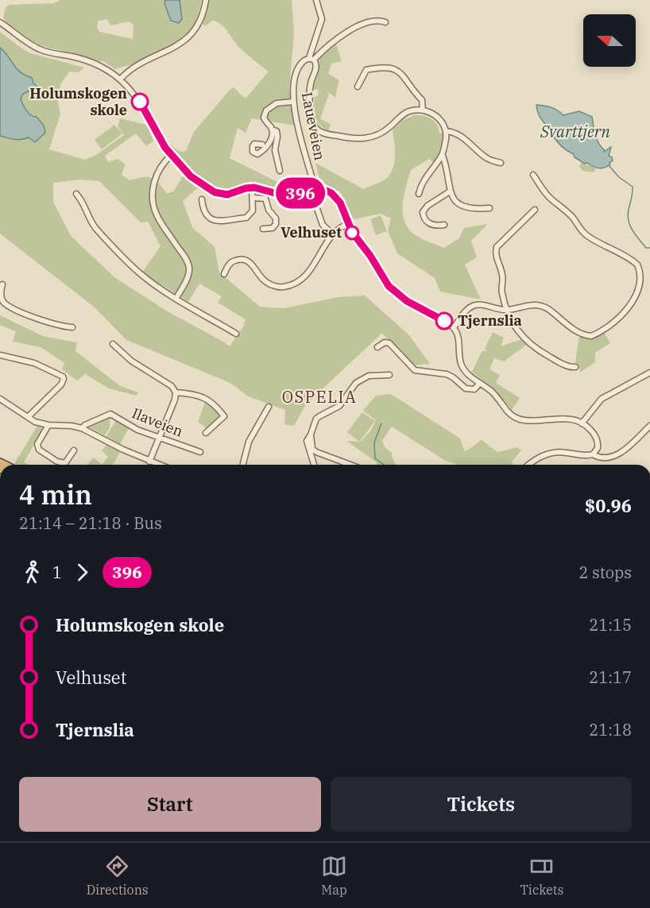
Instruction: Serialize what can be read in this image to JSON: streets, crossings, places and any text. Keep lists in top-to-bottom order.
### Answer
{
  "streets": {
    "street": ["Laueveien", "Ilaveien"]
  },
  "districts": ["OSPELIA"],
  "water": ["Svarttjern"],
  "places": ["Holumskogen skole", "Velhuset", "Tjernslia"],
  "lines": ["bus line 396"],
  "north": "left",
  "page": {
    "on_map": "396",
    "heading": ["4 min", "21:14 – 21:18 · Bus", "$0.96"],
    "legs": ["1", "396", "2 stops"],
    "list": [
      {
        "name": "Holumskogen skole",
        "value": "21:15"
      },
      {
        "name": "Velhuset",
        "value": "21:17"
      },
      {
        "name": "Tjernslia",
        "value": "21:18"
      }
    ],
    "buttons": ["Start", "Tickets"],
    "tabs": ["Directions", "Map", "Tickets"]
  }
}
